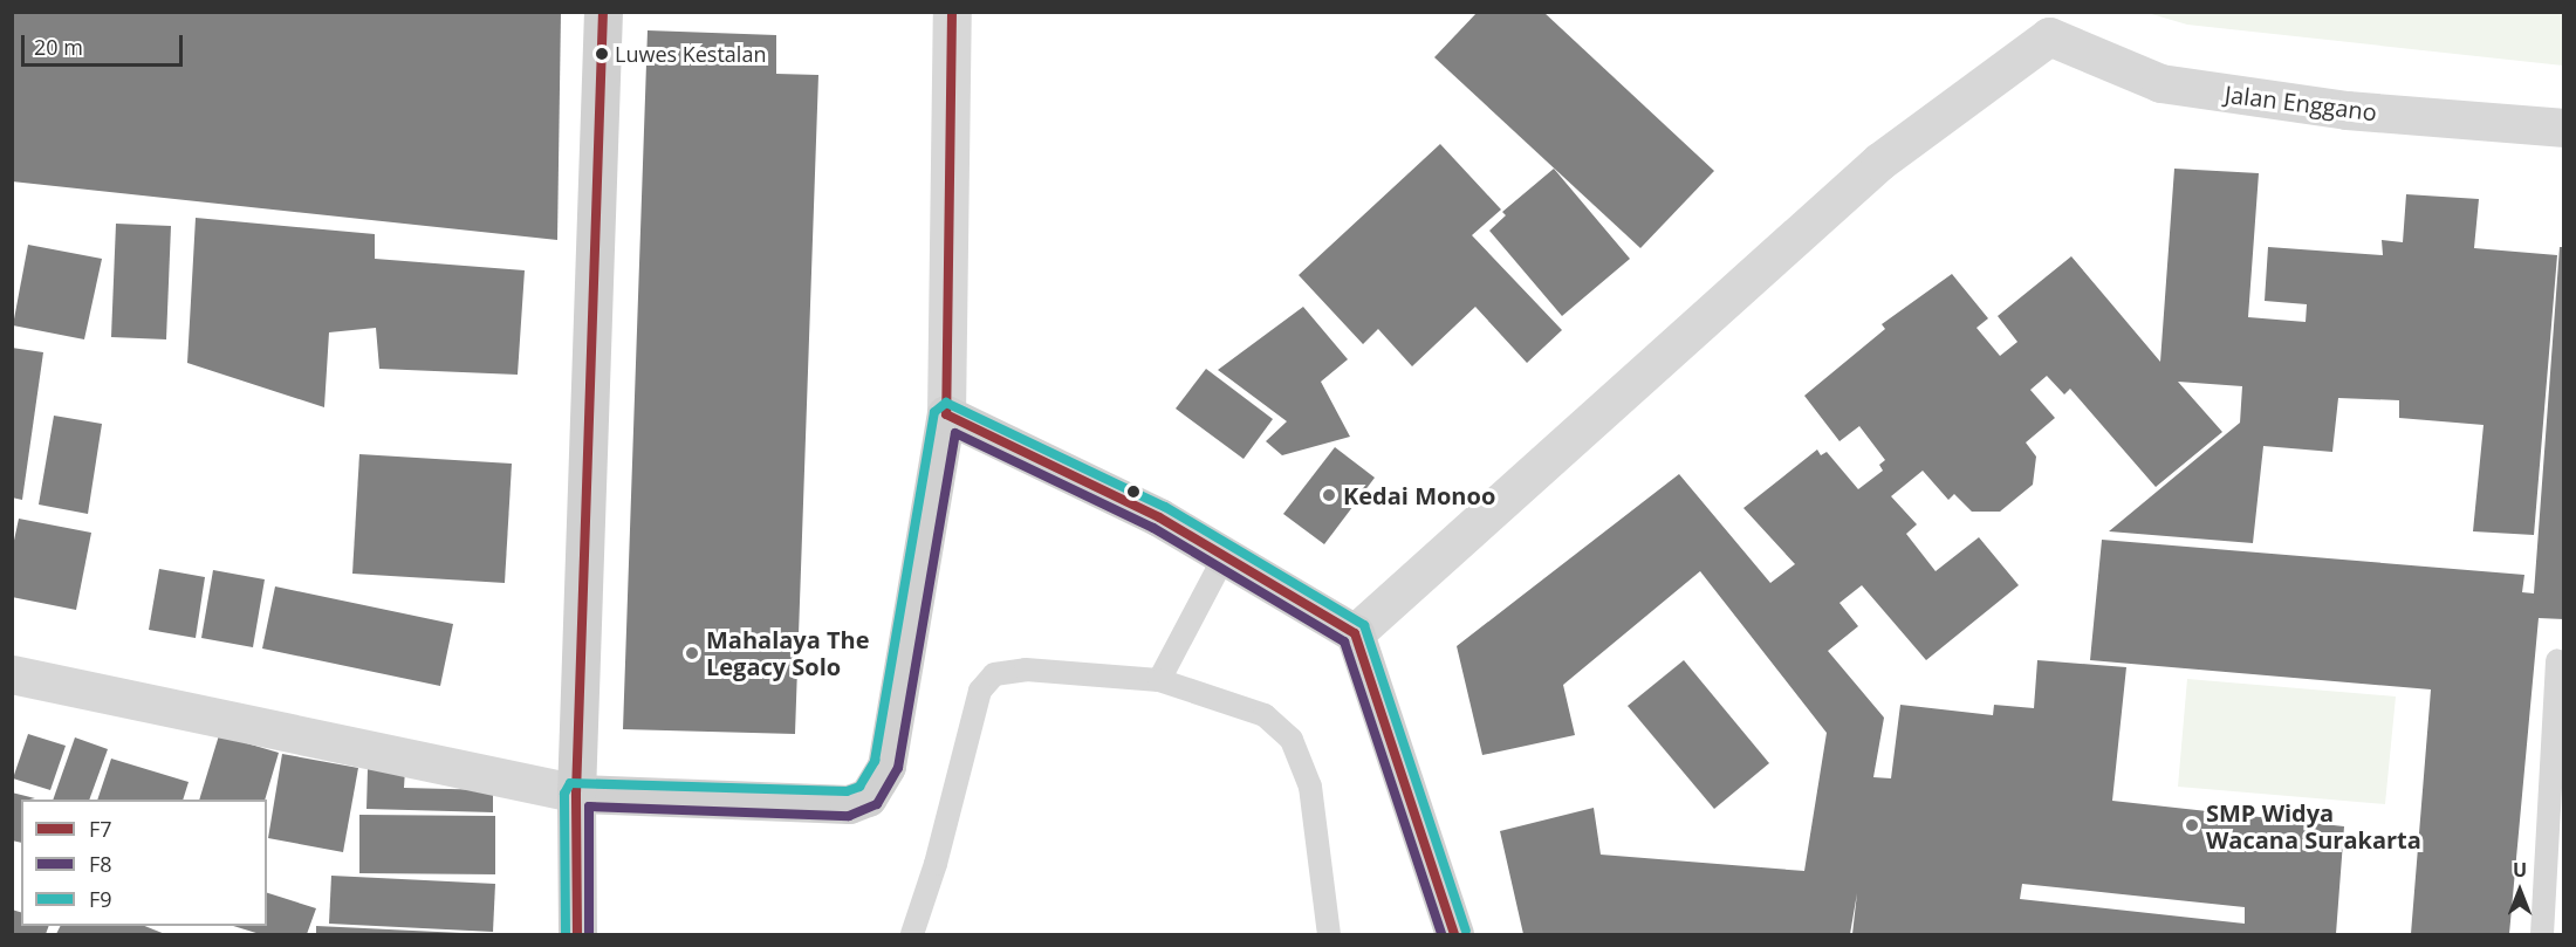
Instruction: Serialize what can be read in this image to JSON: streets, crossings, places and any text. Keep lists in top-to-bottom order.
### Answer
{
  "streets": {
    "street": ["Jalan Enggano"]
  },
  "places": [
    "Luwes Kestalan",
    "Kedai Monoo",
    "Mahalaya The Legacy Solo",
    "SMP Widya Wacana Surakarta"
  ],
  "lines": ["transit line F7", "transit line F9", "transit line F8"],
  "legend": ["F7", "F8", "F9"],
  "scale_bar": "20 m",
  "north": "top"
}
